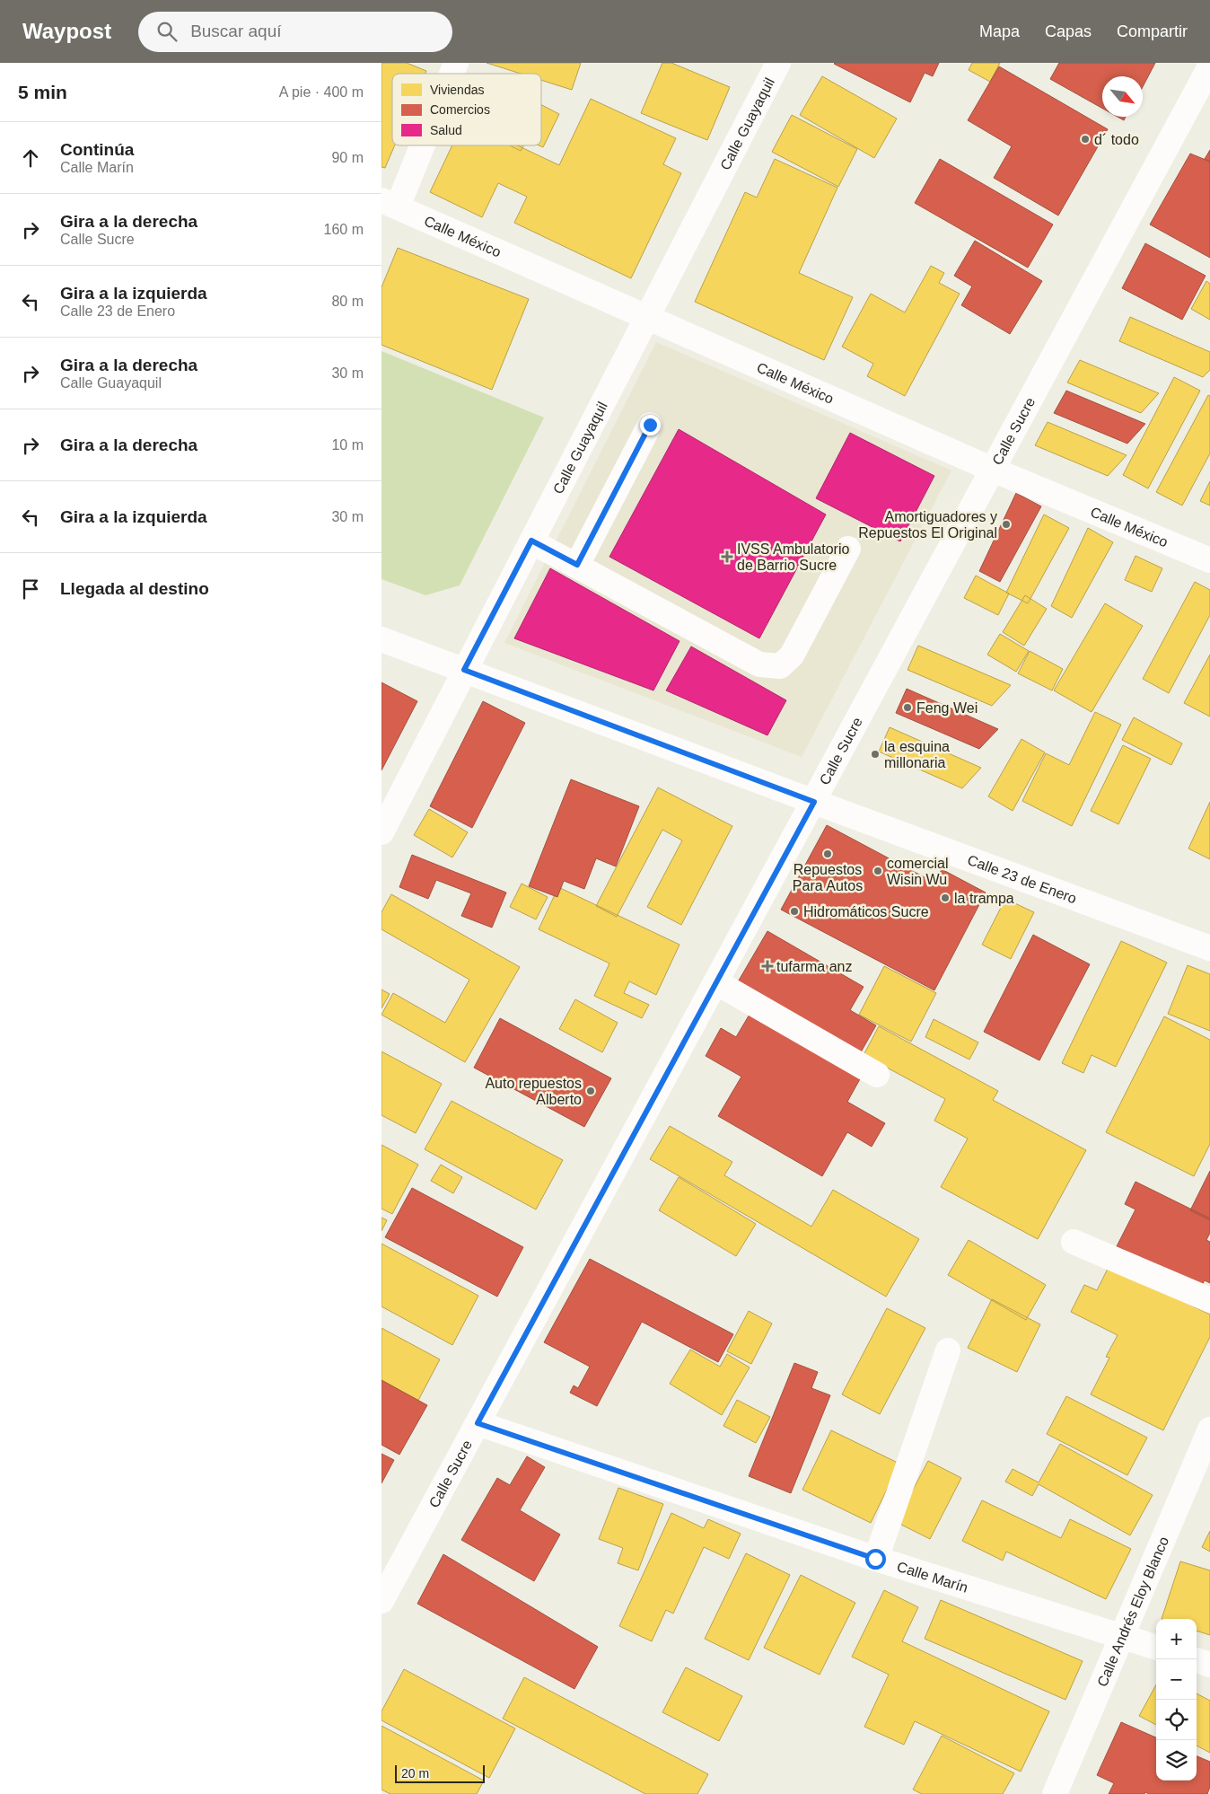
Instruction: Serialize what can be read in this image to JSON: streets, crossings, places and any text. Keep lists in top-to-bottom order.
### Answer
{
  "streets": {
    "street": [
      "Calle Guayaquil",
      "Calle México",
      "Calle Sucre",
      "Calle 23 de Enero",
      "Calle Marín",
      "Calle Andrés Eloy Blanco"
    ]
  },
  "crossings": [
    ["Calle Guayaquil", "Calle México"],
    ["Calle Guayaquil", "Calle 23 de Enero"],
    ["Calle México", "Calle Sucre"],
    ["Calle Sucre", "Calle 23 de Enero"],
    ["Calle Sucre", "Calle Marín"],
    ["Calle Marín", "Calle Andrés Eloy Blanco"]
  ],
  "places": {
    "other": [
      "d´ todo",
      "Amortiguadores y Repuestos El Original",
      "Feng Wei",
      "la esquina millonaria",
      "Repuestos Para Autos",
      "comercial Wisin Wu",
      "la trampa",
      "Hidromáticos Sucre",
      "Auto repuestos Alberto"
    ],
    "health": ["IVSS Ambulatorio de Barrio Sucre", "tufarma anz"]
  },
  "legend": ["Viviendas", "Comercios", "Salud"],
  "scale_bar": "20 m",
  "north": "bottom right",
  "page": {
    "header": "Waypost",
    "search": "Buscar aquí",
    "nav": ["Mapa", "Capas", "Compartir"],
    "heading": ["5 min", "A pie · 400 m"],
    "list": [
      ["Continúa", "Calle Marín", "90 m"],
      ["Gira a la derecha", "Calle Sucre", "160 m"],
      ["Gira a la izquierda", "Calle 23 de Enero", "80 m"],
      ["Gira a la derecha", "Calle Guayaquil", "30 m"],
      ["Gira a la derecha", "10 m"],
      ["Gira a la izquierda", "30 m"],
      "Llegada al destino"
    ],
    "map_buttons": ["+", "−"],
    "scale": "20 m"
  }
}
